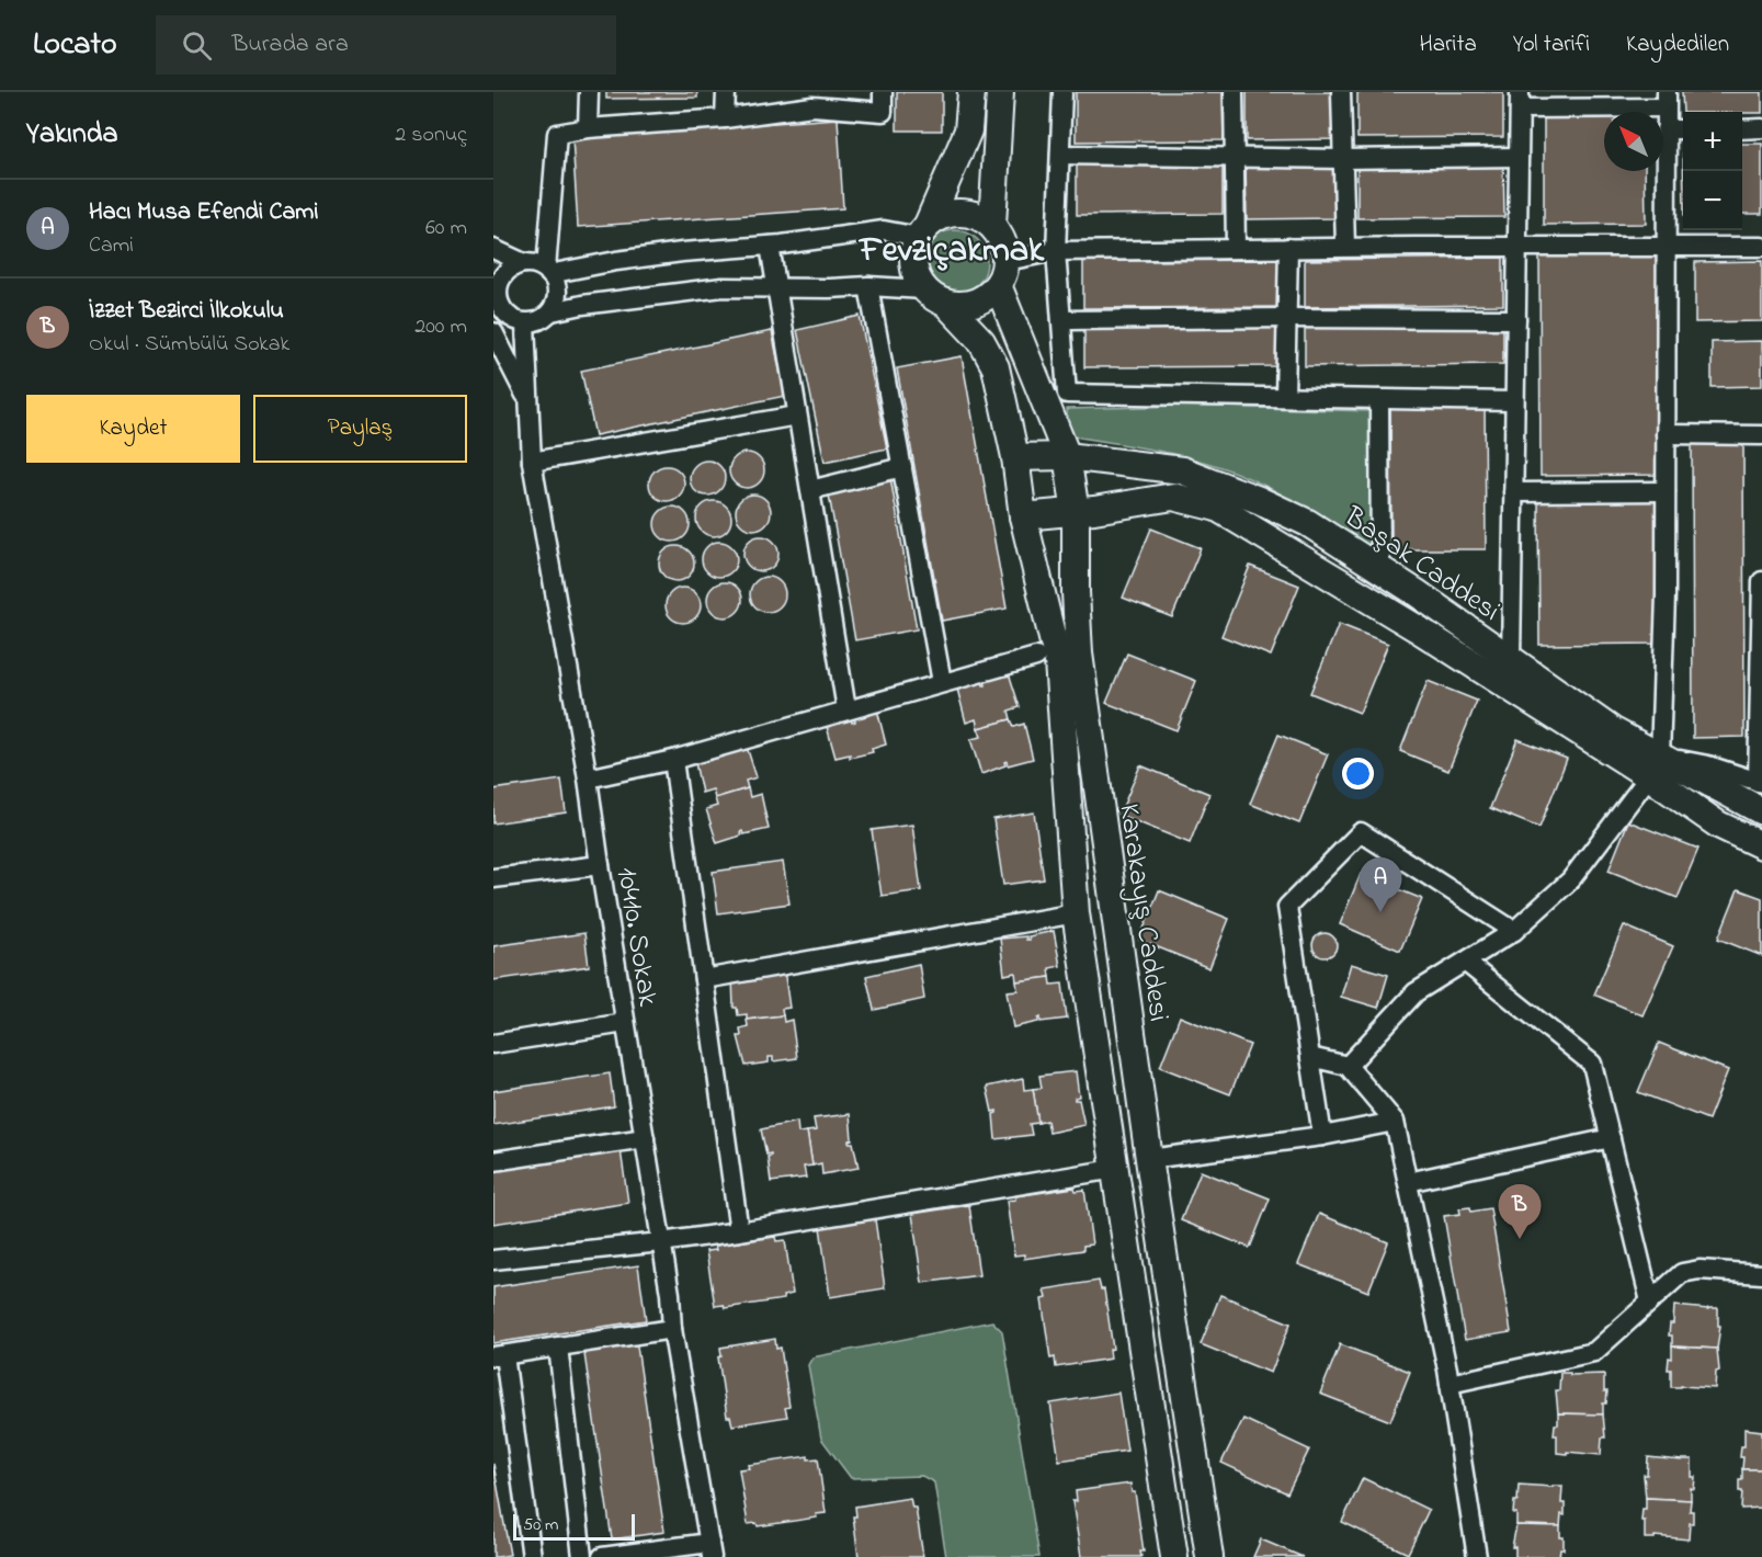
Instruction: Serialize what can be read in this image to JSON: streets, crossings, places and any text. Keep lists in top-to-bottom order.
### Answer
{
  "streets": {
    "main road": ["Başak Caddesi", "Karakayış Caddesi"],
    "street": ["10410. Sokak"]
  },
  "crossings": [
    ["Başak Caddesi", "Karakayış Caddesi"]
  ],
  "districts": ["Fevziçakmak"],
  "scale_bar": "50 m",
  "north": "top left",
  "page": {
    "header": "Locato",
    "search": "Burada ara",
    "nav": ["Harita", "Yol tarifi", "Kaydedilen"],
    "heading": ["Yakında", "2 sonuç"],
    "map_buttons": ["+", "−"],
    "list": [
      {
        "mark": "A",
        "name": "Hacı Musa Efendi Cami",
        "note": "Cami",
        "value": "60 m"
      },
      {
        "mark": "B",
        "name": "İzzet Bezirci İlkokulu",
        "note": "Okul · Sümbülü Sokak",
        "value": "200 m"
      }
    ],
    "buttons": ["Kaydet", "Paylaş"],
    "pins": ["A", "B"],
    "scale": "50 m"
  }
}
